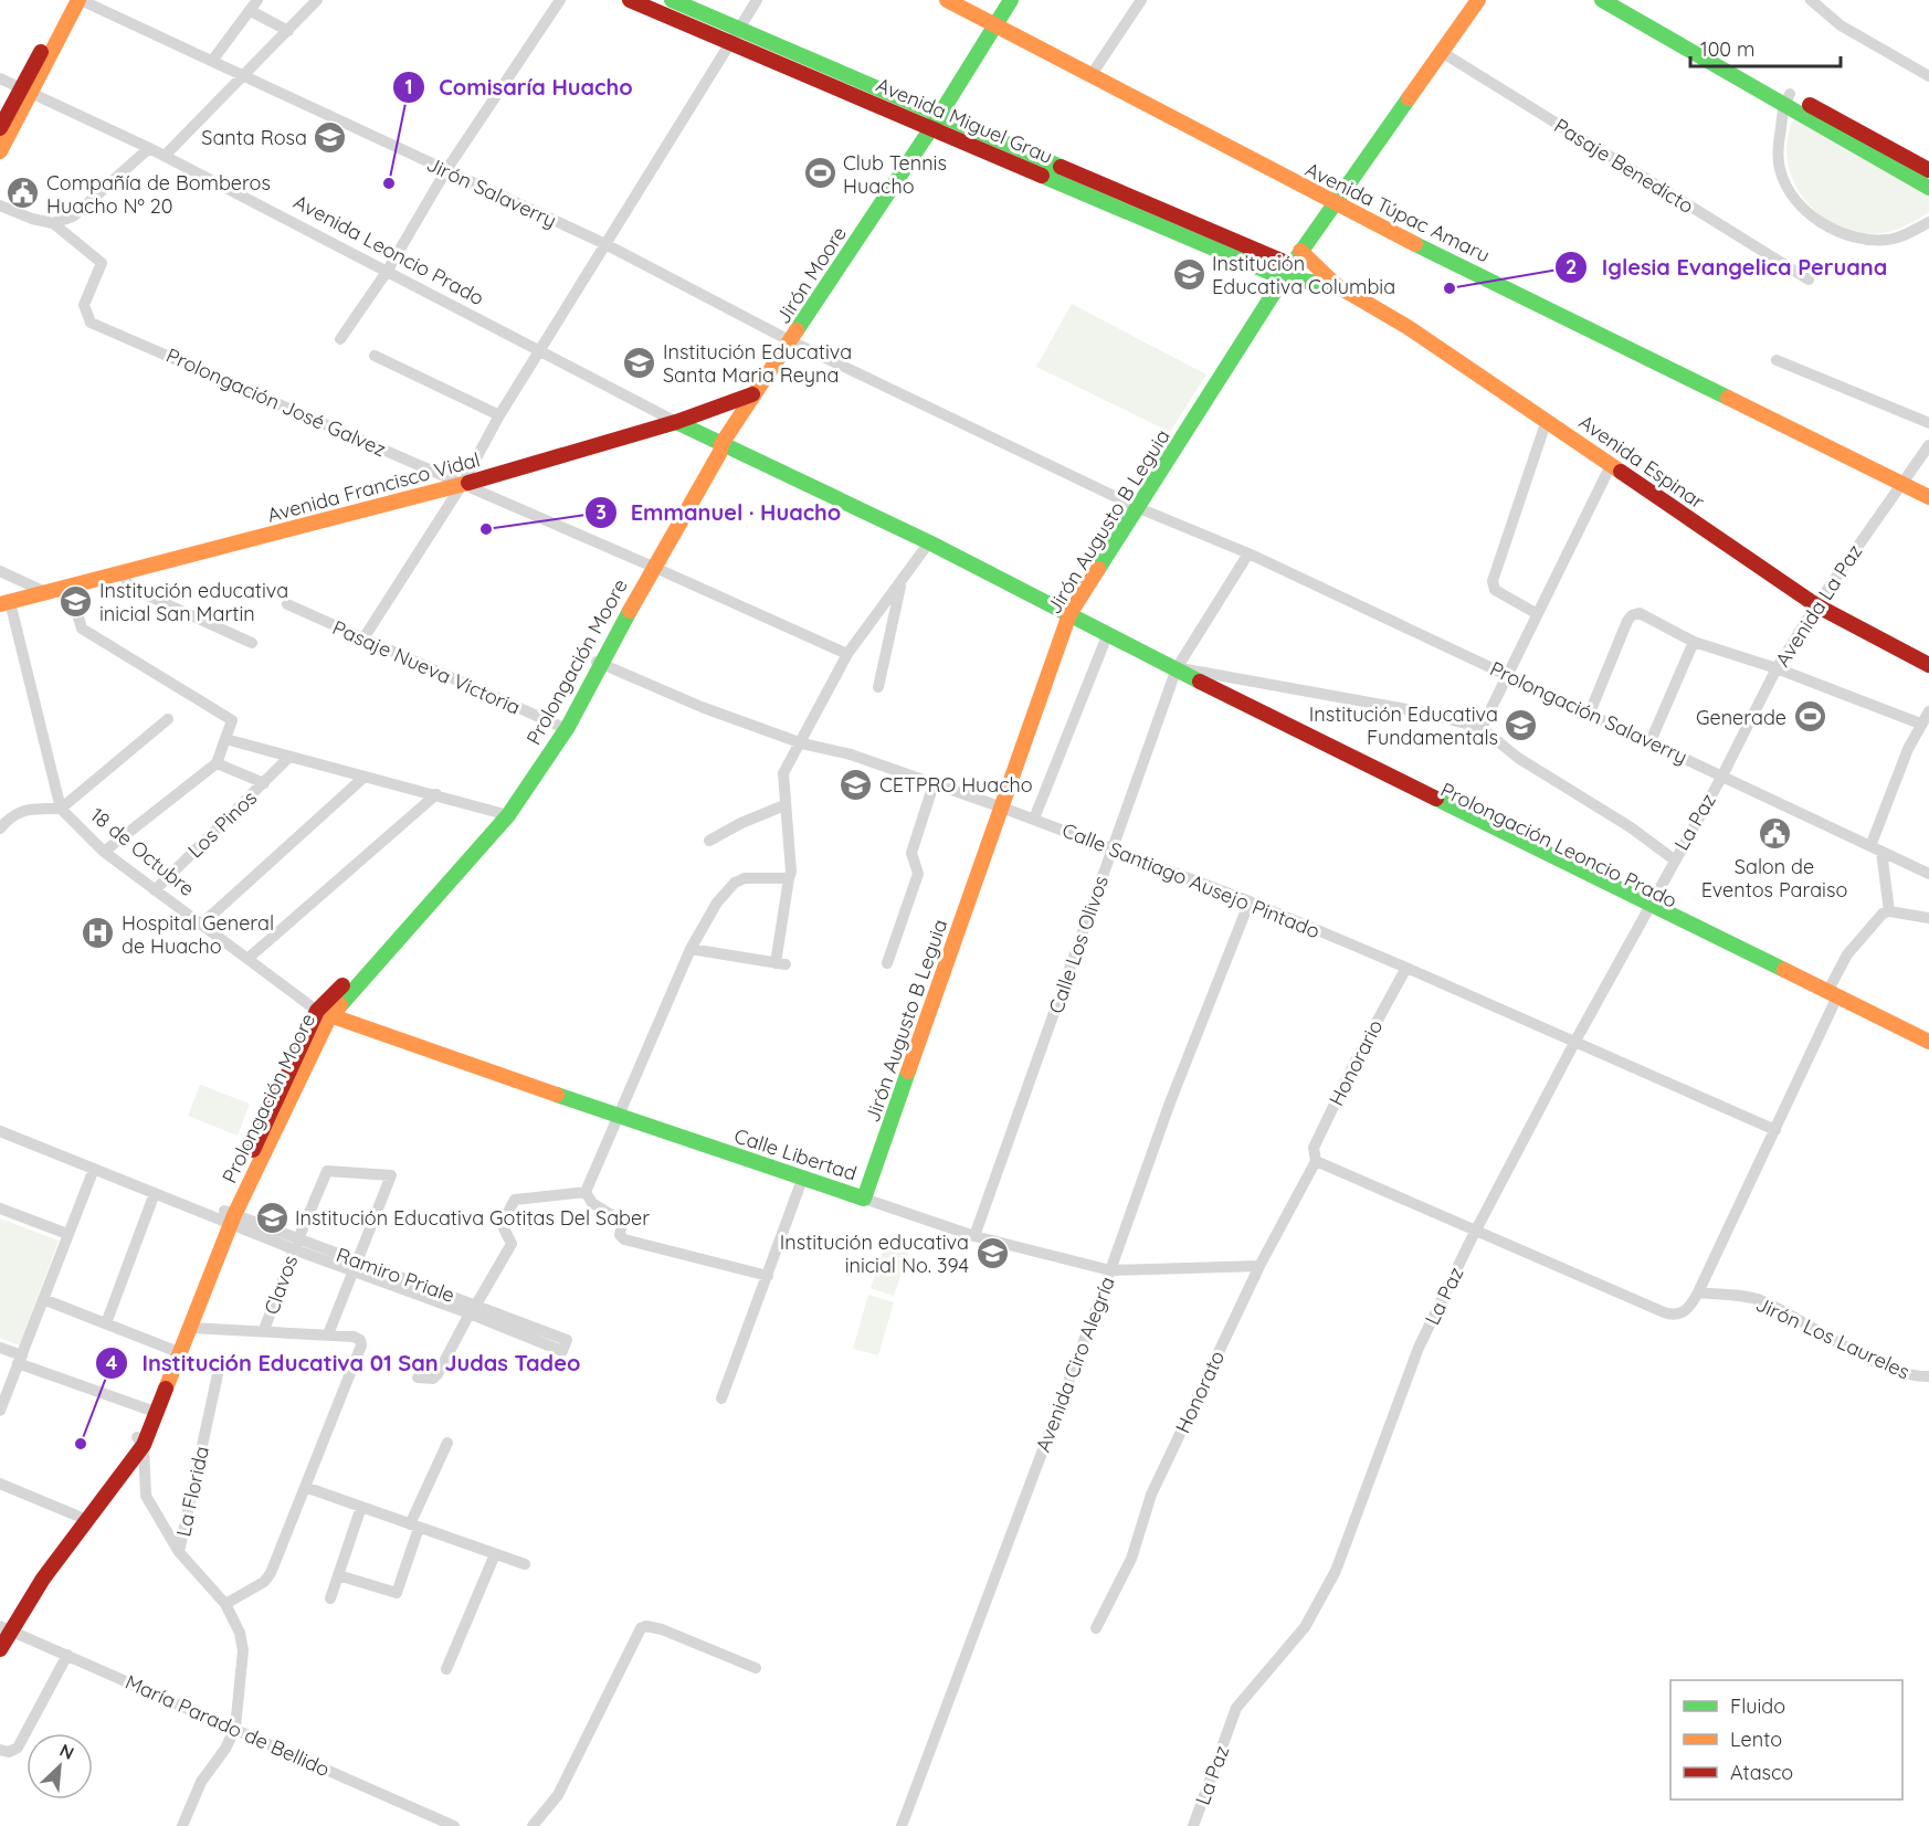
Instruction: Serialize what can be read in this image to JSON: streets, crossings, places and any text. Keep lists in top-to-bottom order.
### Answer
{
  "streets": {
    "street": [
      "Avenida Miguel Grau",
      "Pasaje Benedicto",
      "Jirón Salaverry",
      "Avenida Túpac Amaru",
      "Avenida Leoncio Prado",
      "Jirón Moore",
      "Prolongación José Galvez",
      "Avenida Espinar",
      "Avenida Francisco Vidal",
      "Jirón Augusto B Leguia",
      "Avenida La Paz",
      "Prolongación Moore",
      "Pasaje Nueva Victoria",
      "Prolongación Salaverry",
      "La Paz",
      "Los Pinos",
      "Prolongación Leoncio Prado",
      "18 de Octubre",
      "Calle Santiago Ausejo Pintado",
      "Calle Los Olivos",
      "Honorario",
      "Calle Libertad",
      "Ramiro Priale",
      "Clavos",
      "Jirón Los Laureles",
      "Avenida Ciro Alegría",
      "Honorato",
      "La Florida",
      "María Parado de Bellido"
    ]
  },
  "crossings": [
    ["Avenida Miguel Grau", "Jirón Moore"],
    ["Avenida Miguel Grau", "Avenida Espinar"],
    ["Avenida Miguel Grau", "Jirón Augusto B Leguia"],
    ["Pasaje Benedicto", "Jirón Augusto B Leguia"],
    ["Jirón Salaverry", "Jirón Moore"],
    ["Jirón Salaverry", "Jirón Augusto B Leguia"],
    ["Jirón Salaverry", "Prolongación Salaverry"],
    ["Avenida Túpac Amaru", "Jirón Moore"],
    ["Avenida Túpac Amaru", "Jirón Augusto B Leguia"],
    ["Avenida Túpac Amaru", "Avenida La Paz"],
    ["Avenida Leoncio Prado", "Jirón Moore"],
    ["Avenida Leoncio Prado", "Avenida Francisco Vidal"],
    ["Avenida Leoncio Prado", "Prolongación Leoncio Prado"],
    ["Jirón Moore", "Prolongación José Galvez"],
    ["Jirón Moore", "Avenida Francisco Vidal"],
    ["Jirón Moore", "Prolongación Moore"],
    ["Jirón Moore", "Prolongación Leoncio Prado"],
    ["Prolongación José Galvez", "Avenida Francisco Vidal"],
    ["Prolongación José Galvez", "Prolongación Moore"],
    ["Avenida Espinar", "Jirón Augusto B Leguia"],
    ["Avenida Espinar", "Avenida La Paz"],
    ["Jirón Augusto B Leguia", "Prolongación Salaverry"],
    ["Jirón Augusto B Leguia", "Prolongación Leoncio Prado"],
    ["Jirón Augusto B Leguia", "Calle Santiago Ausejo Pintado"],
    ["Jirón Augusto B Leguia", "Calle Libertad"],
    ["Avenida La Paz", "Prolongación Salaverry"],
    ["Avenida La Paz", "La Paz"],
    ["Prolongación Moore", "Pasaje Nueva Victoria"],
    ["Prolongación Moore", "18 de Octubre"],
    ["Prolongación Moore", "Calle Santiago Ausejo Pintado"],
    ["Prolongación Moore", "Calle Libertad"],
    ["Prolongación Moore", "Ramiro Priale"],
    ["Prolongación Moore", "María Parado de Bellido"],
    ["Prolongación Salaverry", "La Paz"],
    ["Prolongación Salaverry", "Calle Los Olivos"],
    ["La Paz", "Prolongación Leoncio Prado"],
    ["La Paz", "Calle Santiago Ausejo Pintado"],
    ["Los Pinos", "18 de Octubre"],
    ["Prolongación Leoncio Prado", "Calle Los Olivos"],
    ["18 de Octubre", "Calle Libertad"],
    ["Calle Santiago Ausejo Pintado", "Calle Los Olivos"],
    ["Calle Santiago Ausejo Pintado", "Honorario"],
    ["Calle Santiago Ausejo Pintado", "Avenida Ciro Alegría"],
    ["Calle Los Olivos", "Calle Libertad"],
    ["Honorario", "Honorato"],
    ["Calle Libertad", "Avenida Ciro Alegría"],
    ["Calle Libertad", "Honorato"],
    ["Ramiro Priale", "Clavos"]
  ],
  "places": {
    "school or university": [
      "Santa Rosa",
      "Institución Educativa Columbia",
      "Institución Educativa Santa Maria Reyna",
      "Institución educativa inicial San Martin",
      "Institución Educativa Fundamentals",
      "CETPRO Huacho",
      "Institución Educativa Gotitas Del Saber",
      "Institución educativa inicial No. 394"
    ],
    "sports": ["Club Tennis Huacho", "Generade"],
    "other": [
      "Comisaría Huacho",
      "Iglesia Evangelica Peruana",
      "Emmanuel · Huacho",
      "Institución Educativa 01 San Judas Tadeo"
    ],
    "public building": ["Compañía de Bomberos Huacho Nº 20", "Salon de Eventos Paraiso"],
    "hospital": ["Hospital General de Huacho"]
  },
  "legend": ["Fluido", "Lento", "Atasco"],
  "scale_bar": "100 m",
  "north": "top right"
}
